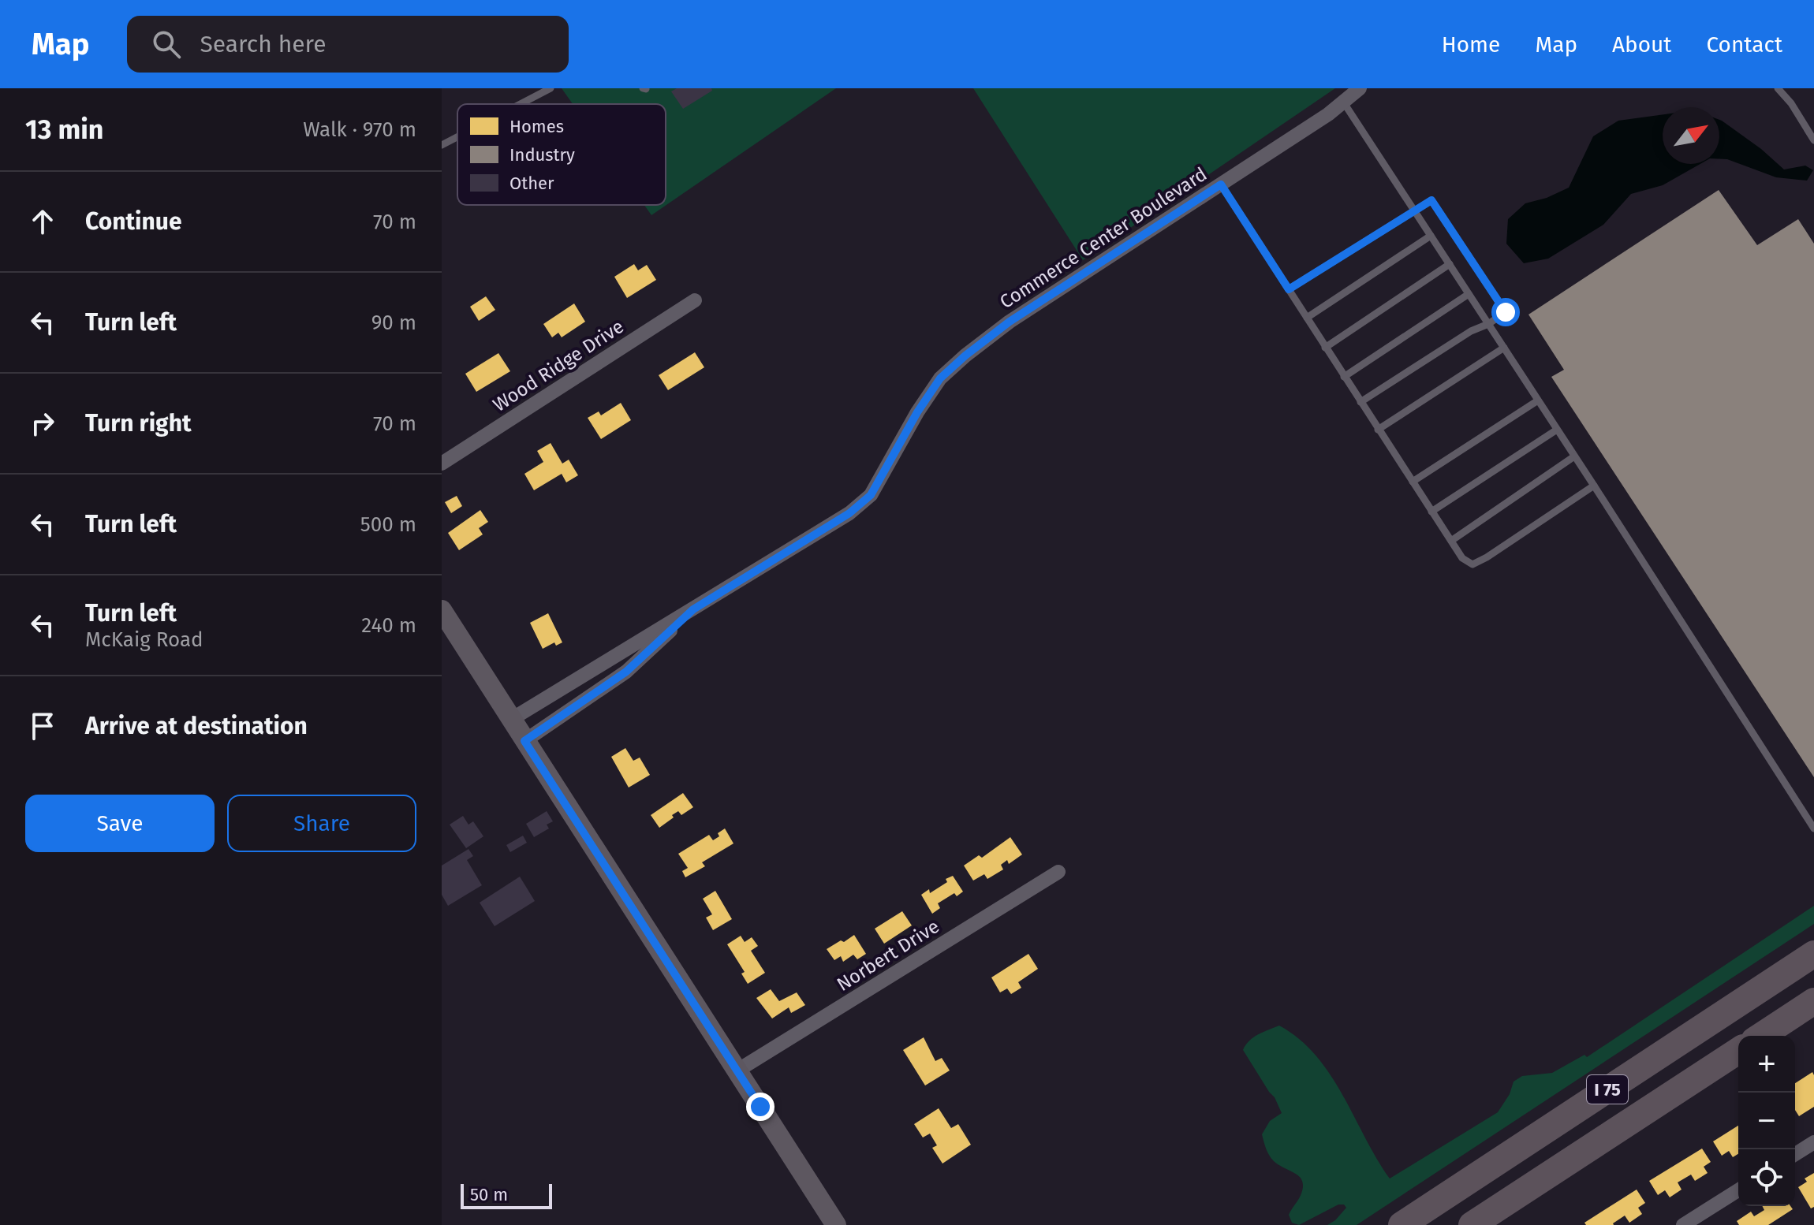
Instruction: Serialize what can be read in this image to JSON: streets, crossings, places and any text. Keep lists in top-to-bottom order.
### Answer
{
  "streets": {
    "highway": ["I 75"],
    "street": ["Commerce Center Boulevard", "Wood Ridge Drive", "Norbert Drive"]
  },
  "legend": ["Homes", "Industry", "Other"],
  "scale_bar": "50 m",
  "north": "top right",
  "page": {
    "header": "Map",
    "search": "Search here",
    "nav": [
      "Home",
      "Map",
      "About",
      "Contact"
    ],
    "heading": ["13 min", "Walk · 970 m"],
    "list": [
      ["Continue", "70 m"],
      ["Turn left", "90 m"],
      ["Turn right", "70 m"],
      ["Turn left", "500 m"],
      ["Turn left", "McKaig Road", "240 m"],
      "Arrive at destination"
    ],
    "buttons": ["Save", "Share"],
    "map_buttons": ["+", "−"],
    "scale": "50 m"
  }
}
